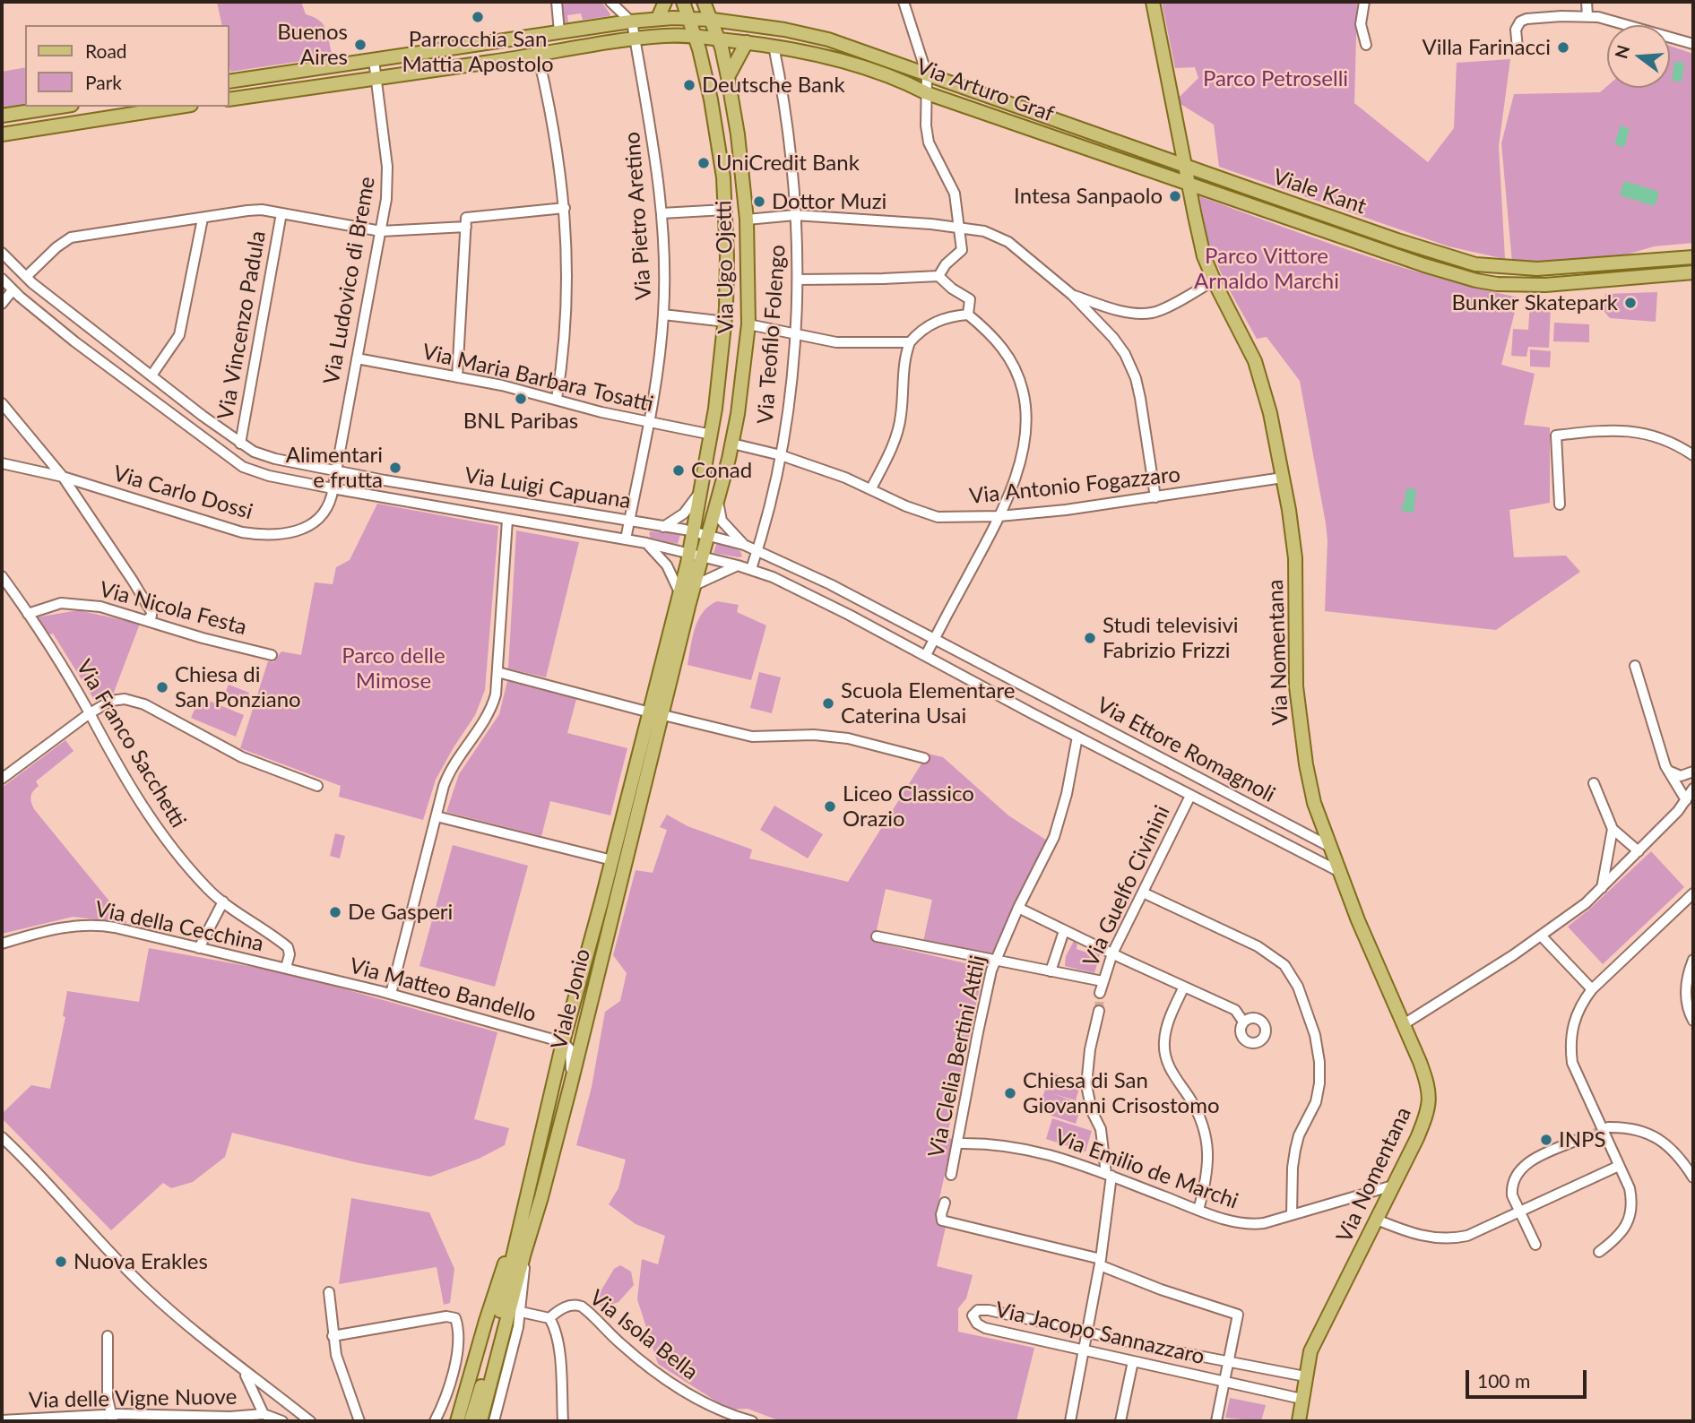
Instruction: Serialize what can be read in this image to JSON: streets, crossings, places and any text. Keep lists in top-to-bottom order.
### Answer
{
  "streets": {
    "main road": [
      "Via Arturo Graf",
      "Viale Kant",
      "Via Ugo Ojetti",
      "Via Nomentana",
      "Viale Jonio"
    ],
    "street": [
      "Via Pietro Aretino",
      "Via Ludovico di Breme",
      "Via Vincenzo Padula",
      "Via Teofilo Folengo",
      "Via Maria Barbara Tosatti",
      "Via Antonio Fogazzaro",
      "Via Luigi Capuana",
      "Via Carlo Dossi",
      "Via Nicola Festa",
      "Via Franco Sacchetti",
      "Via Ettore Romagnoli",
      "Via Guelfo Civinini",
      "Via della Cecchina",
      "Via Matteo Bandello",
      "Via Clelia Bertini Attilj",
      "Via Emilio de Marchi",
      "Via Jacopo Sannazzaro",
      "Via Isola Bella",
      "Via delle Vigne Nuove"
    ]
  },
  "crossings": [
    ["Via Arturo Graf", "Viale Kant"],
    ["Via Arturo Graf", "Via Pietro Aretino"],
    ["Via Arturo Graf", "Via Ugo Ojetti"],
    ["Via Arturo Graf", "Via Ludovico di Breme"],
    ["Via Arturo Graf", "Via Teofilo Folengo"],
    ["Via Arturo Graf", "Via Nomentana"],
    ["Viale Kant", "Via Nomentana"],
    ["Via Pietro Aretino", "Via Maria Barbara Tosatti"],
    ["Via Pietro Aretino", "Via Luigi Capuana"],
    ["Via Ugo Ojetti", "Via Maria Barbara Tosatti"],
    ["Via Ugo Ojetti", "Via Antonio Fogazzaro"],
    ["Via Ugo Ojetti", "Via Ettore Romagnoli"],
    ["Via Ugo Ojetti", "Viale Jonio"],
    ["Via Ludovico di Breme", "Via Maria Barbara Tosatti"],
    ["Via Ludovico di Breme", "Via Luigi Capuana"],
    ["Via Ludovico di Breme", "Via Carlo Dossi"],
    ["Via Vincenzo Padula", "Via Luigi Capuana"],
    ["Via Teofilo Folengo", "Via Antonio Fogazzaro"],
    ["Via Teofilo Folengo", "Via Ettore Romagnoli"],
    ["Via Antonio Fogazzaro", "Via Nomentana"],
    ["Via Luigi Capuana", "Via Carlo Dossi"],
    ["Via Luigi Capuana", "Via Ettore Romagnoli"],
    ["Via Nicola Festa", "Via Franco Sacchetti"],
    ["Via Nomentana", "Via Ettore Romagnoli"],
    ["Via Nomentana", "Via Emilio de Marchi"],
    ["Via Nomentana", "Via Jacopo Sannazzaro"],
    ["Via Franco Sacchetti", "Via della Cecchina"],
    ["Via Ettore Romagnoli", "Via Guelfo Civinini"],
    ["Via Ettore Romagnoli", "Viale Jonio"],
    ["Via Ettore Romagnoli", "Via Clelia Bertini Attilj"],
    ["Via della Cecchina", "Via Matteo Bandello"],
    ["Via Matteo Bandello", "Viale Jonio"],
    ["Via Clelia Bertini Attilj", "Via Emilio de Marchi"]
  ],
  "parks": ["Parco Petroselli", "Parco Vittore Arnaldo Marchi", "Parco delle Mimose"],
  "places": [
    "Parrocchia San Mattia Apostolo",
    "Buenos Aires",
    "Villa Farinacci",
    "Deutsche Bank",
    "UniCredit Bank",
    "Intesa Sanpaolo",
    "Dottor Muzi",
    "Bunker Skatepark",
    "BNL Paribas",
    "Alimentari e frutta",
    "Conad",
    "Studi televisivi Fabrizio Frizzi",
    "Chiesa di San Ponziano",
    "Scuola Elementare Caterina Usai",
    "Liceo Classico Orazio",
    "De Gasperi",
    "Chiesa di San Giovanni Crisostomo",
    "INPS",
    "Nuova Erakles"
  ],
  "legend": ["Road", "Park"],
  "scale_bar": "100 m",
  "north": "left"
}
